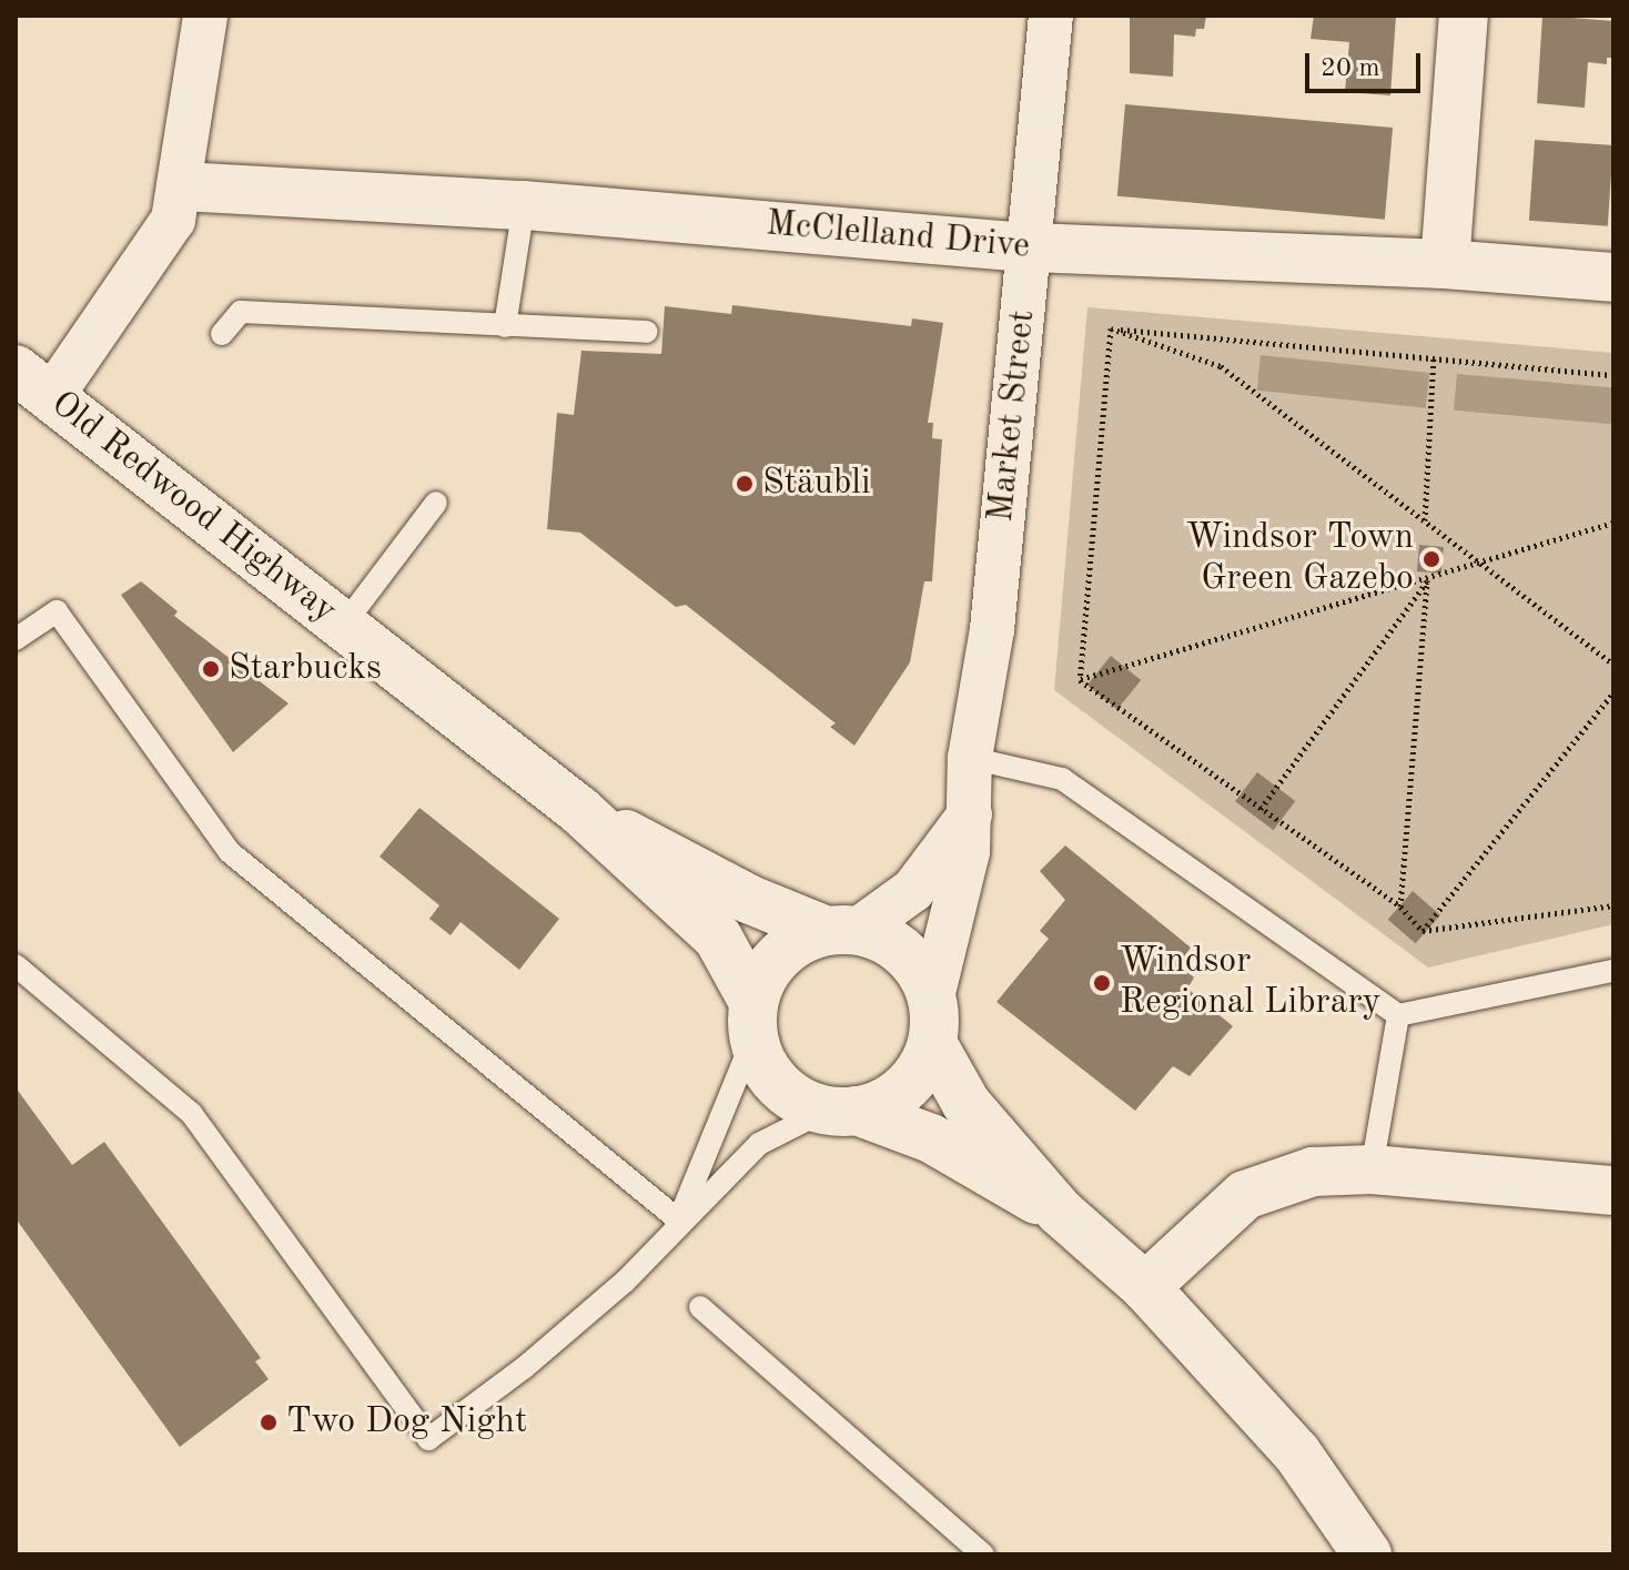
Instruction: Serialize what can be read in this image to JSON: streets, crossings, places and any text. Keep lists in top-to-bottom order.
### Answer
{
  "streets": {
    "main road": ["McClelland Drive", "Old Redwood Highway"],
    "street": ["Market Street"]
  },
  "crossings": [
    ["McClelland Drive", "Market Street"],
    ["Market Street", "Old Redwood Highway"]
  ],
  "places": [
    "Stäubli",
    "Windsor Town Green Gazebo",
    "Starbucks",
    "Windsor Regional Library",
    "Two Dog Night"
  ],
  "scale_bar": "20 m"
}
